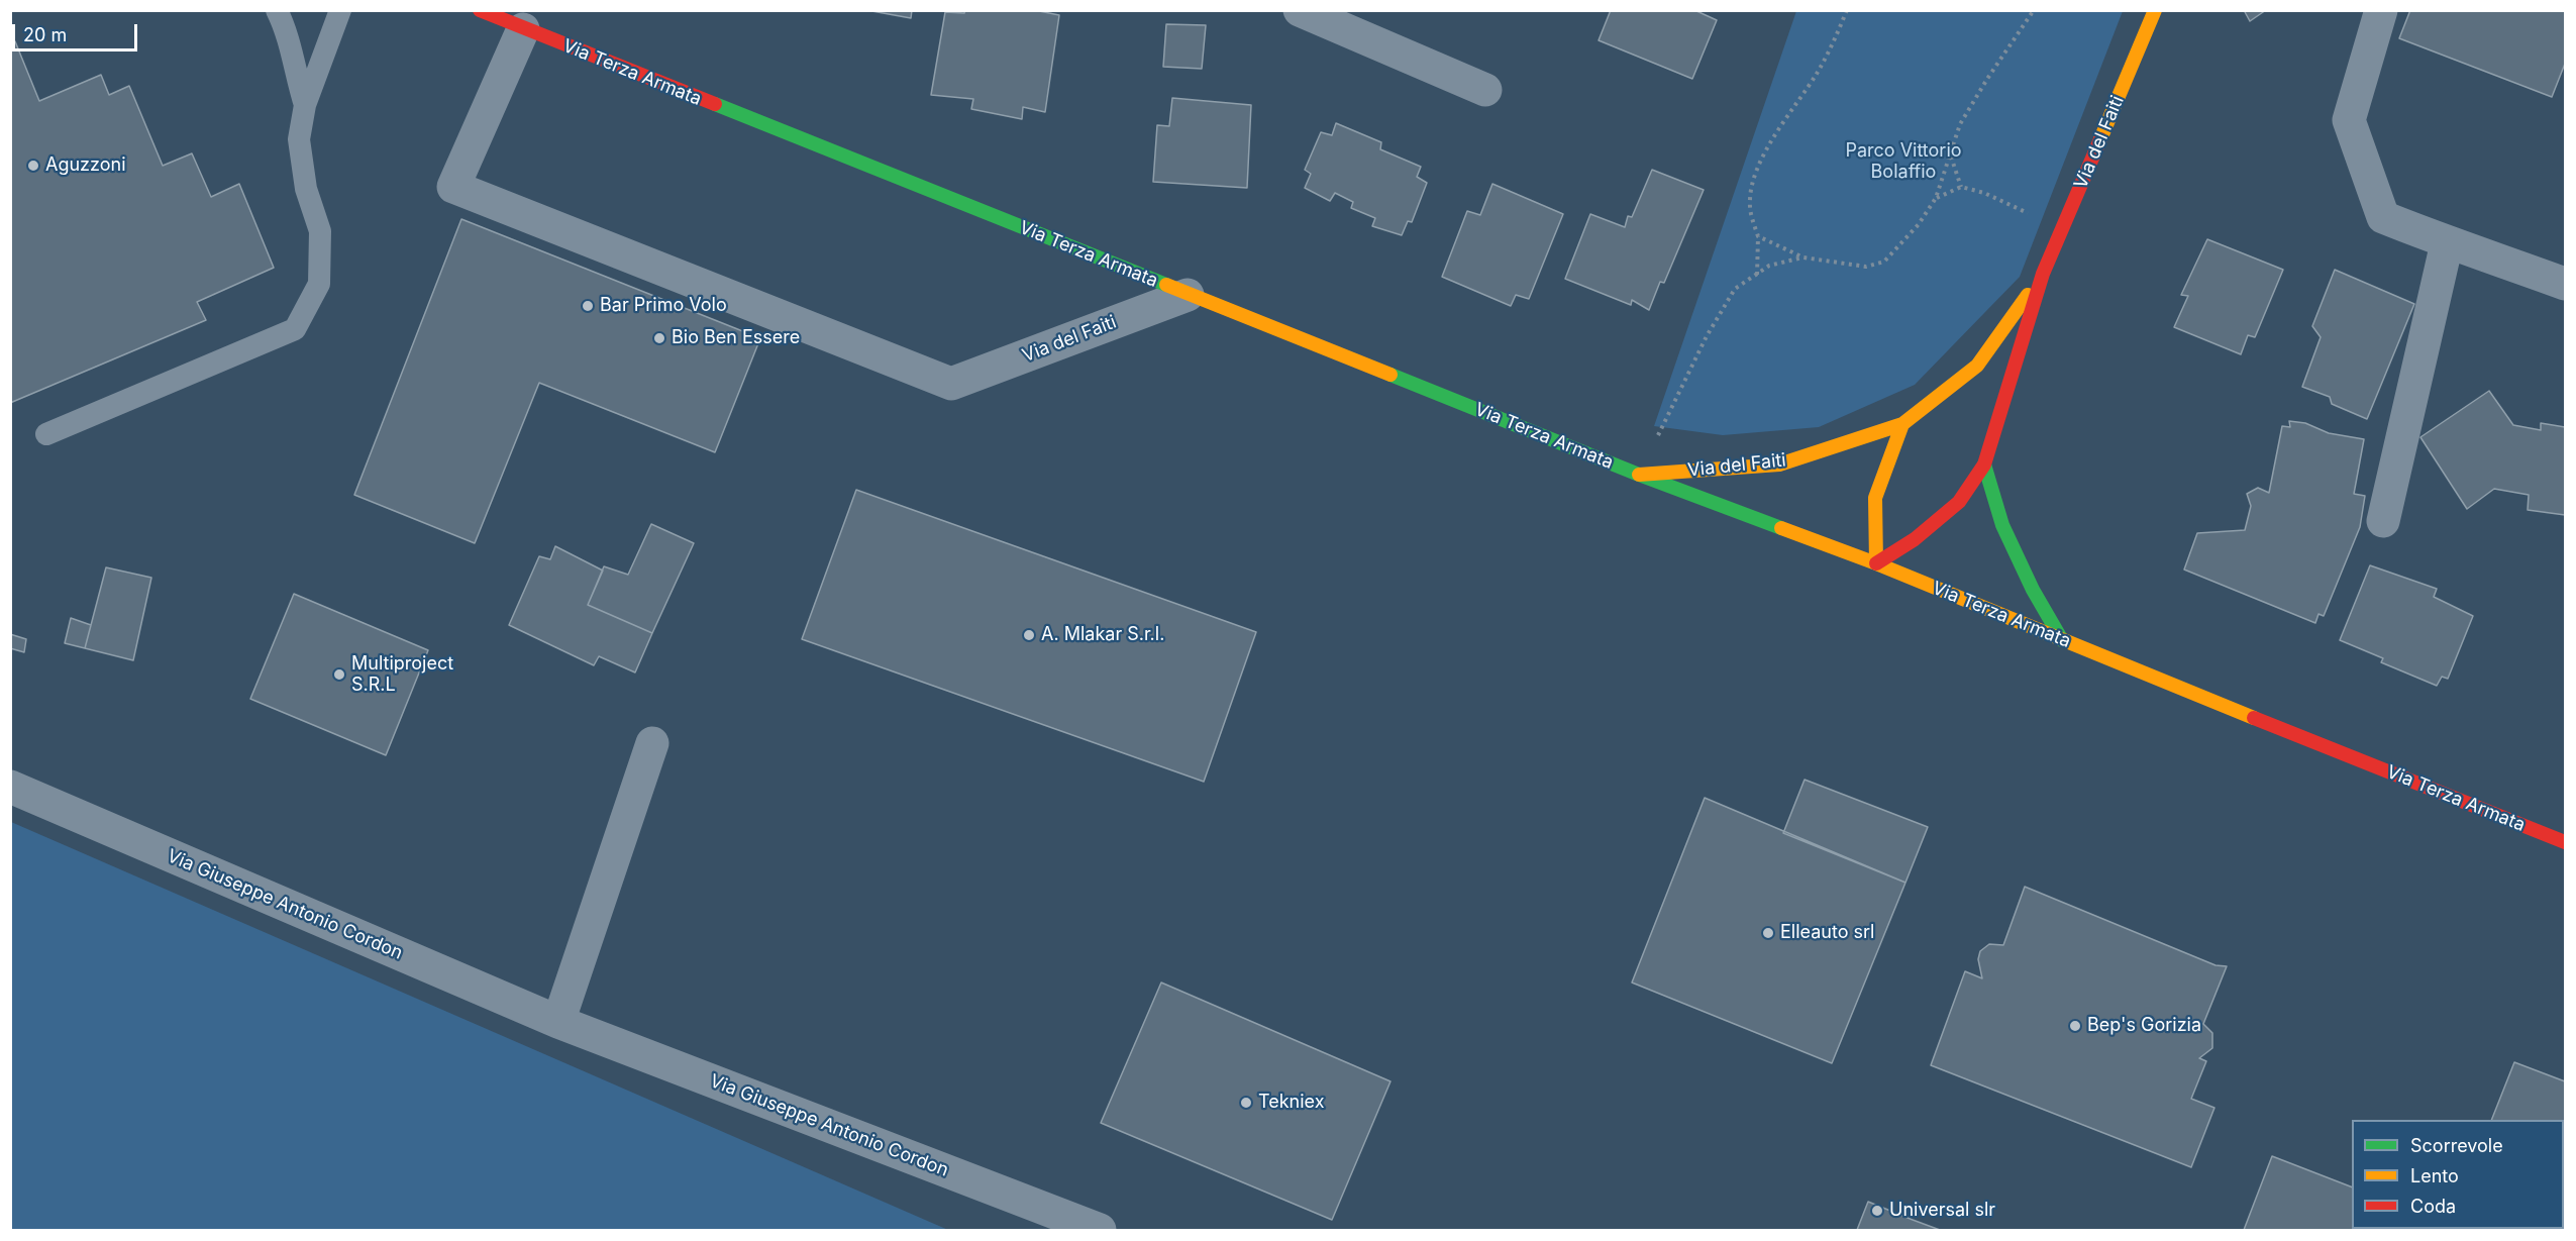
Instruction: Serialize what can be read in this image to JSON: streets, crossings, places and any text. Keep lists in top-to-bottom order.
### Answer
{
  "streets": {
    "main road": ["Via Terza Armata", "Via del Faiti"],
    "street": ["Via Giuseppe Antonio Cordon"]
  },
  "crossings": [
    ["Via Terza Armata", "Via del Faiti"]
  ],
  "parks": ["Parco Vittorio Bolaffio"],
  "places": [
    "Aguzzoni",
    "Bar Primo Volo",
    "Bio Ben Essere",
    "A. Mlakar S.r.l.",
    "Multiproject S.R.L",
    "Elleauto srl",
    "Bep's Gorizia",
    "Tekniex",
    "Universal slr"
  ],
  "legend": ["Scorrevole", "Lento", "Coda"],
  "scale_bar": "20 m"
}
